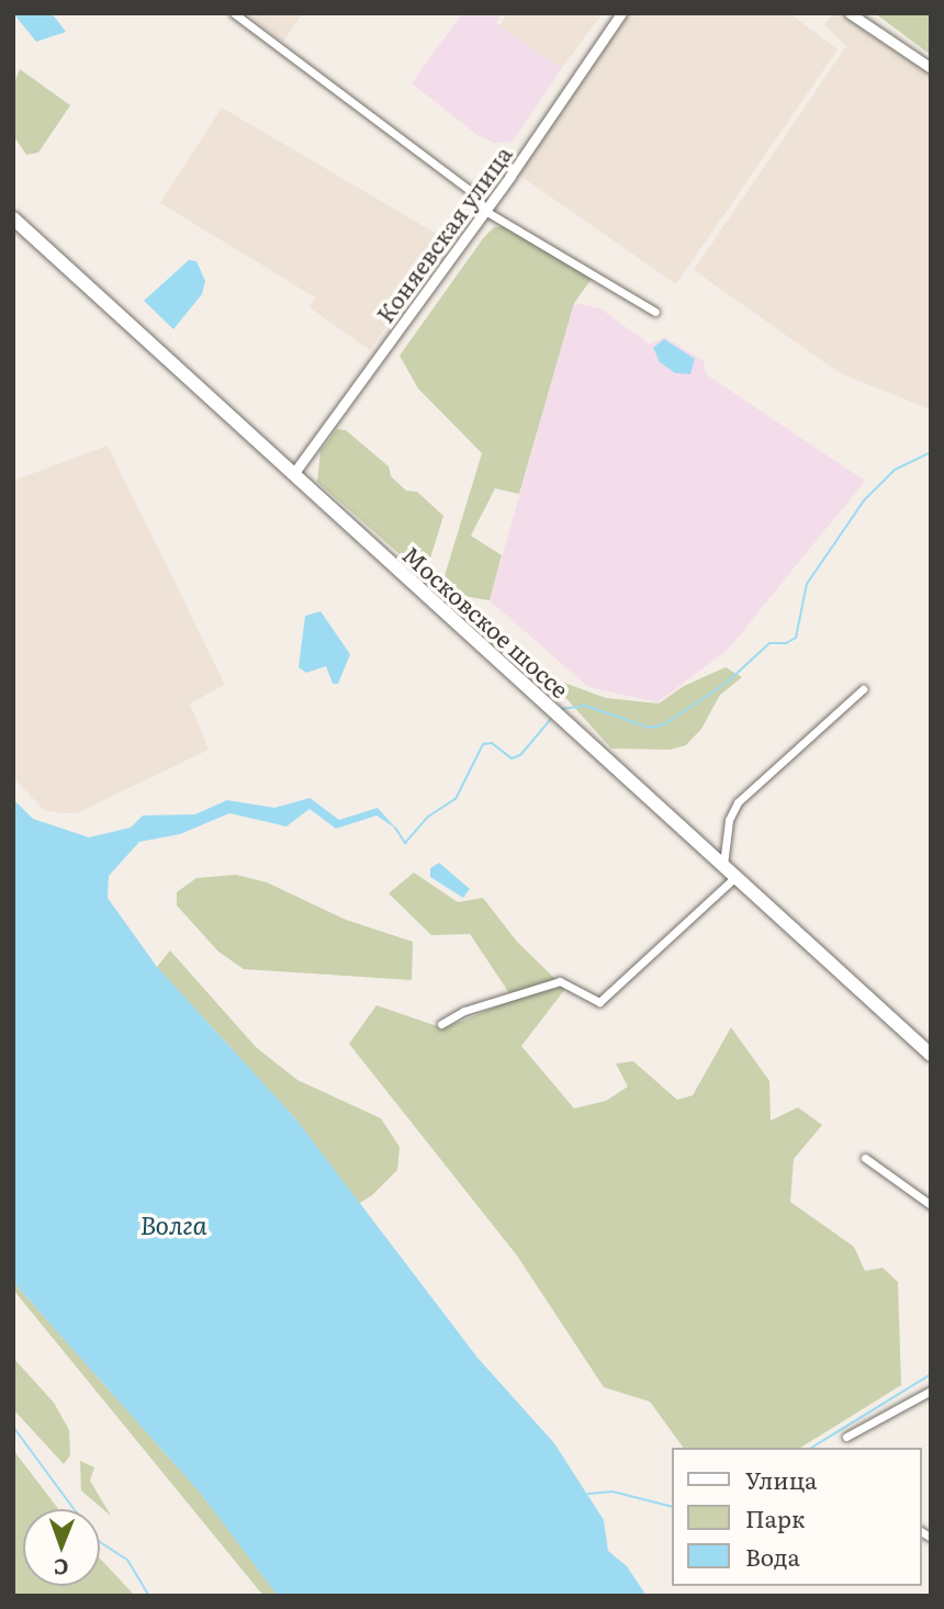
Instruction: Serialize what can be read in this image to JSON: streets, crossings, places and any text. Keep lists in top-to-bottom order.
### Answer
{
  "streets": {
    "main road": ["Московское шоссе"],
    "street": ["Коняевская улица"]
  },
  "crossings": [
    ["Коняевская улица", "Московское шоссе"]
  ],
  "water": ["Волга"],
  "legend": ["Улица", "Парк", "Вода"],
  "north": "bottom"
}
